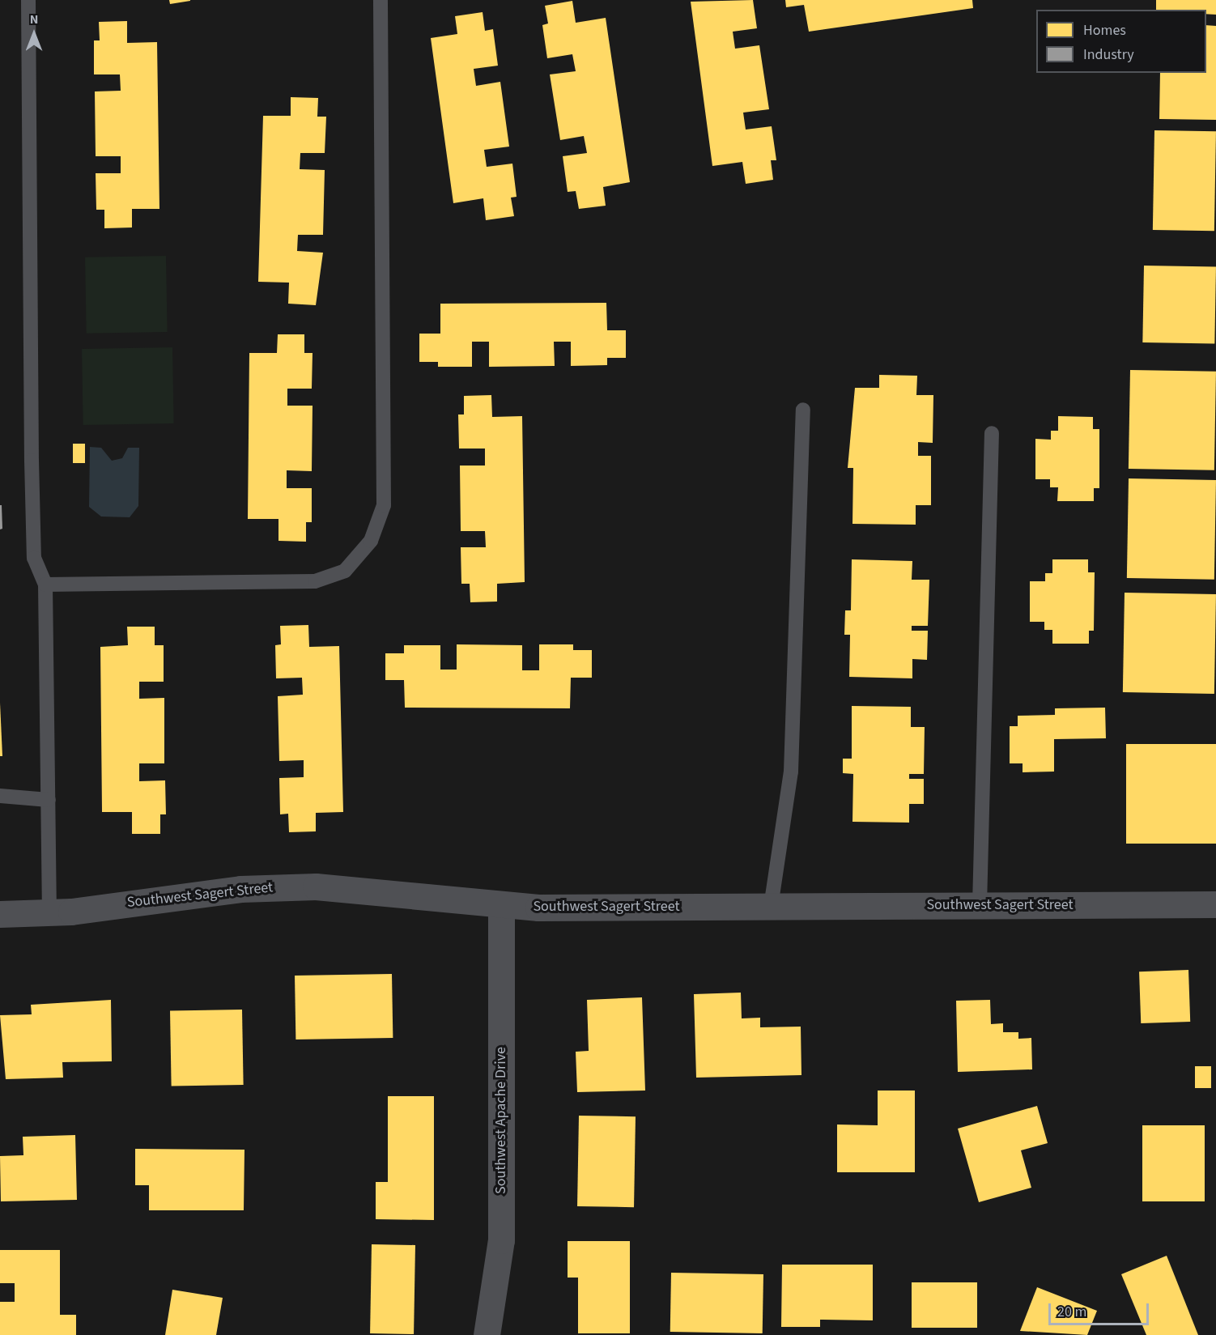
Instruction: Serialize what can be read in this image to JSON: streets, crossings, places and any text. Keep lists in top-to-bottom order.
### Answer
{
  "streets": {
    "street": ["Southwest Sagert Street", "Southwest Apache Drive"]
  },
  "crossings": [
    ["Southwest Sagert Street", "Southwest Apache Drive"]
  ],
  "legend": ["Homes", "Industry"],
  "scale_bar": "20 m",
  "north": "top"
}
